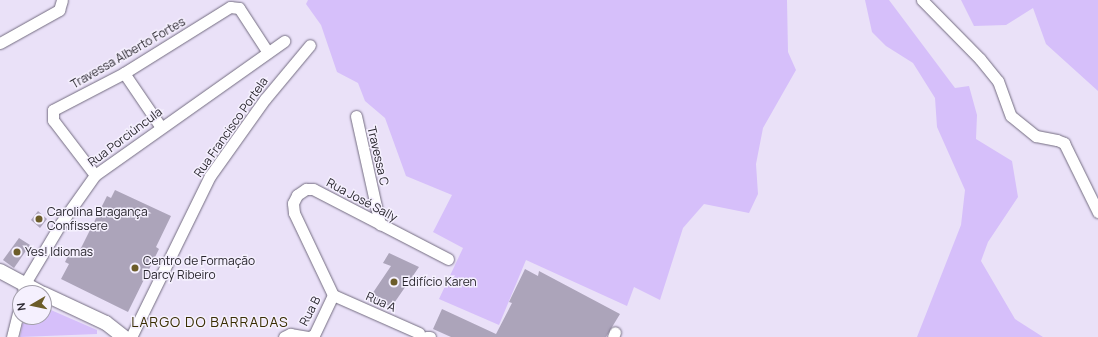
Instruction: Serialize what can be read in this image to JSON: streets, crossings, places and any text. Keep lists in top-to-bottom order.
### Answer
{
  "streets": {
    "street": [
      "Travessa Alberto Fortes",
      "Rua Francisco Portela",
      "Rua Porciúncula",
      "Travessa C",
      "Rua José Sally",
      "Rua A",
      "Rua B"
    ]
  },
  "crossings": [
    ["Travessa Alberto Fortes", "Rua Porciúncula"],
    ["Travessa C", "Rua José Sally"],
    ["Rua José Sally", "Rua A"],
    ["Rua José Sally", "Rua B"],
    ["Rua A", "Rua B"]
  ],
  "districts": ["LARGO DO BARRADAS"],
  "places": [
    "Carolina Bragança Confissere",
    "Yes! Idiomas",
    "Centro de Formação Darcy Ribeiro",
    "Edifício Karen"
  ],
  "north": "left"
}
